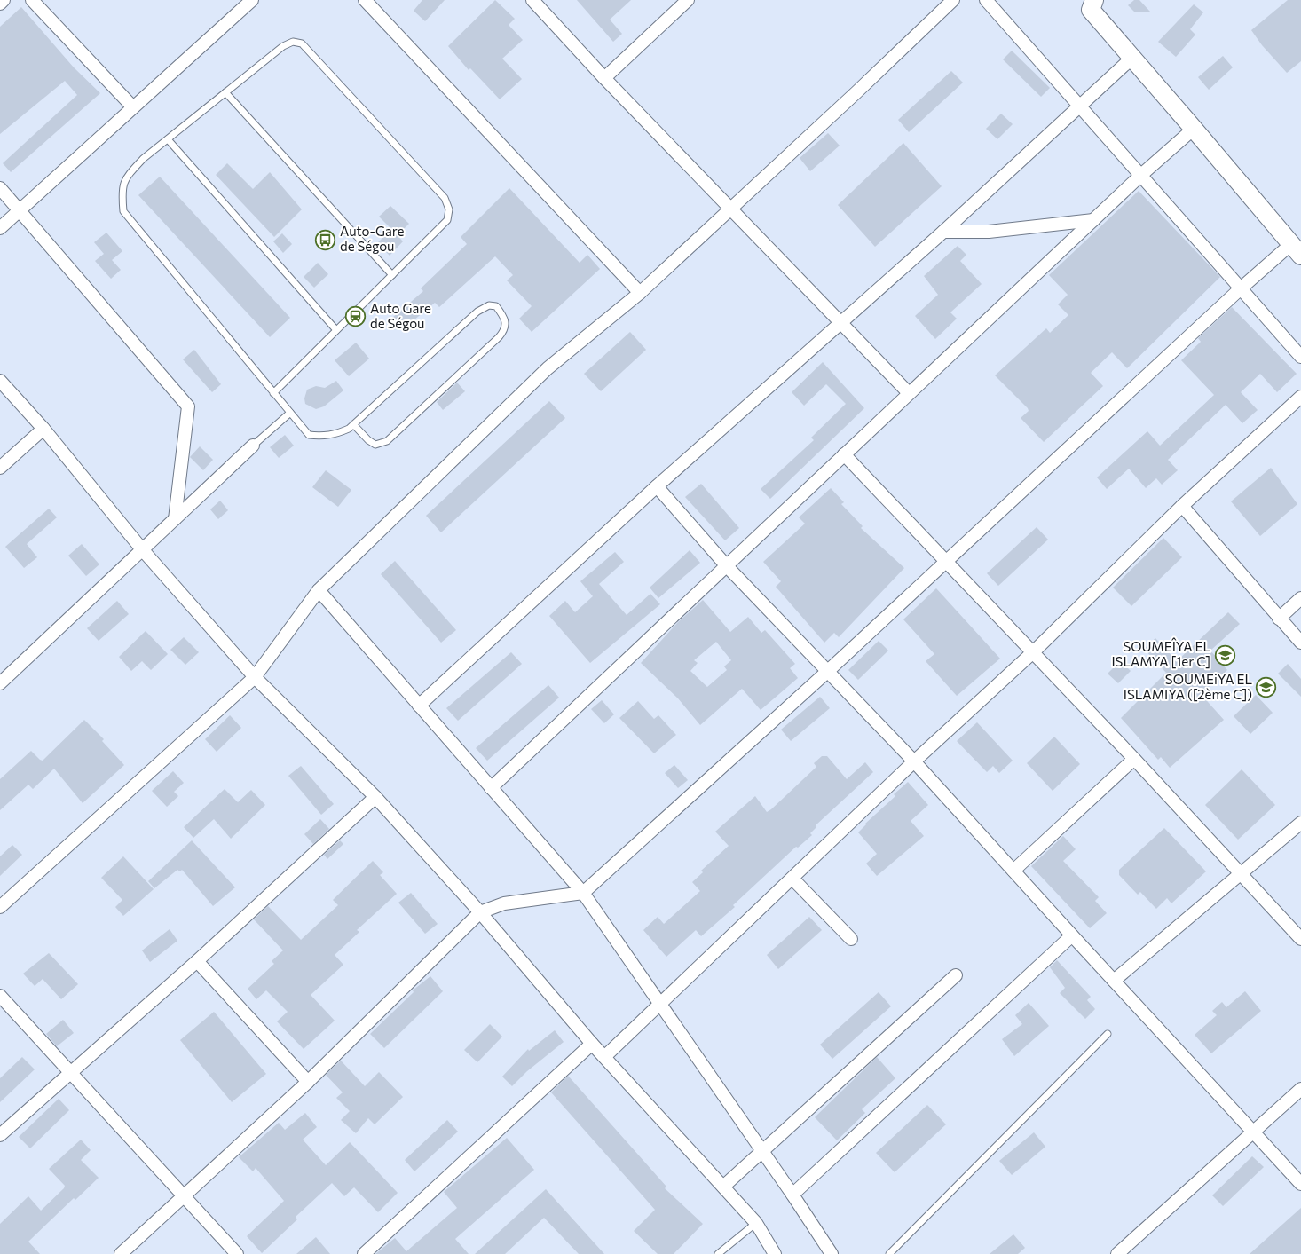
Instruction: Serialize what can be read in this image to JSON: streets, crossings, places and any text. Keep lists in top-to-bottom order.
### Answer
{
  "places": {
    "bus stop": ["Auto-Gare de Ségou"],
    "station": ["Auto Gare de Ségou"],
    "school or university": ["SOUMEÎYA EL ISLAMYA [1er C]", "SOUMEiYA EL ISLAMIYA ([2ème C])"]
  }
}
